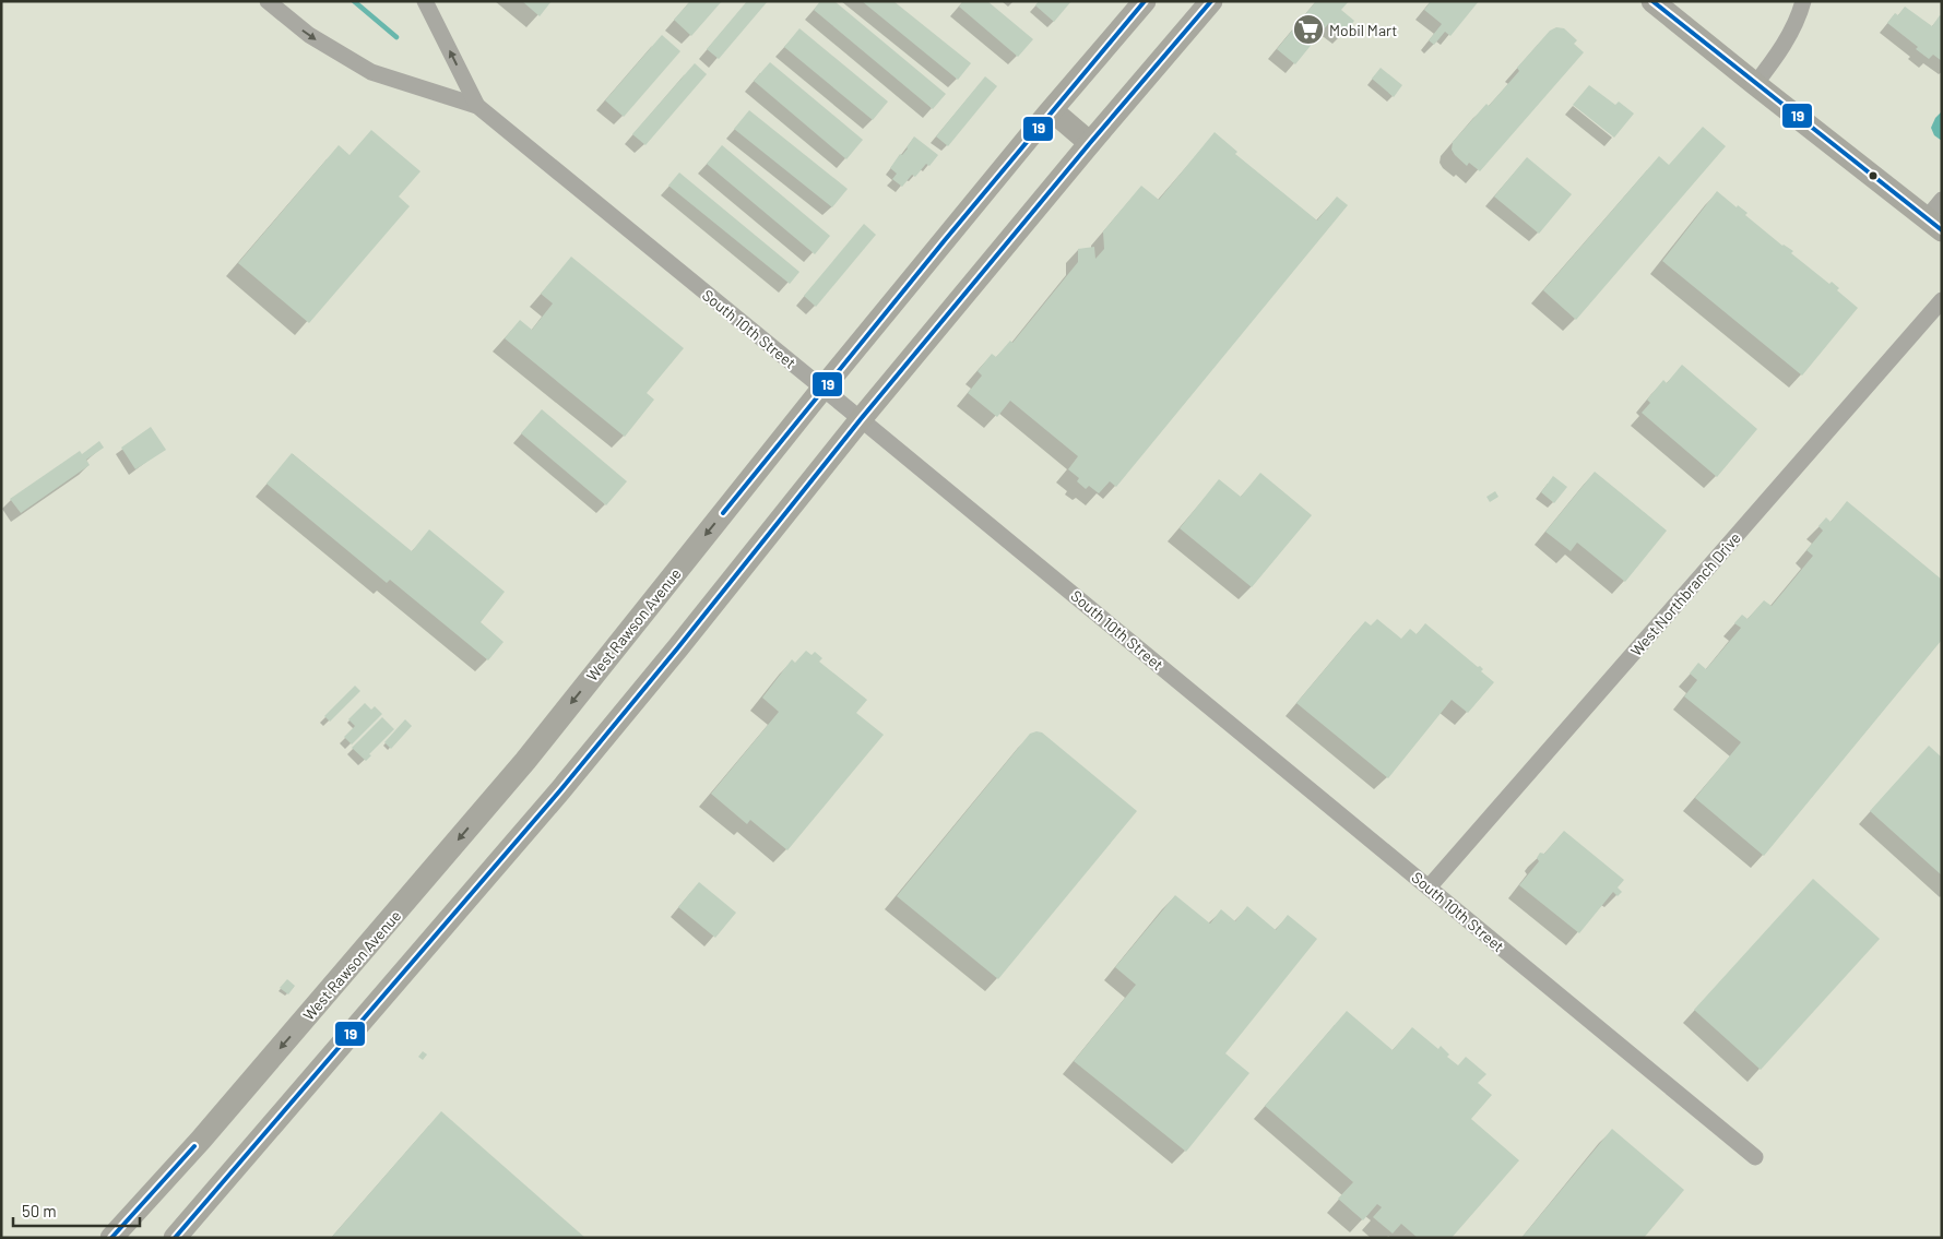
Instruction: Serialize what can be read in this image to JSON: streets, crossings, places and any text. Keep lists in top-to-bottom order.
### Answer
{
  "streets": {
    "main road": ["West Rawson Avenue"],
    "street": ["South 10th Street", "West Northbranch Drive"]
  },
  "crossings": [
    ["South 10th Street", "West Northbranch Drive"],
    ["South 10th Street", "West Rawson Avenue"]
  ],
  "places": {
    "supermarket": ["Mobil Mart"]
  },
  "lines": ["transit line 19"],
  "scale_bar": "50 m"
}
